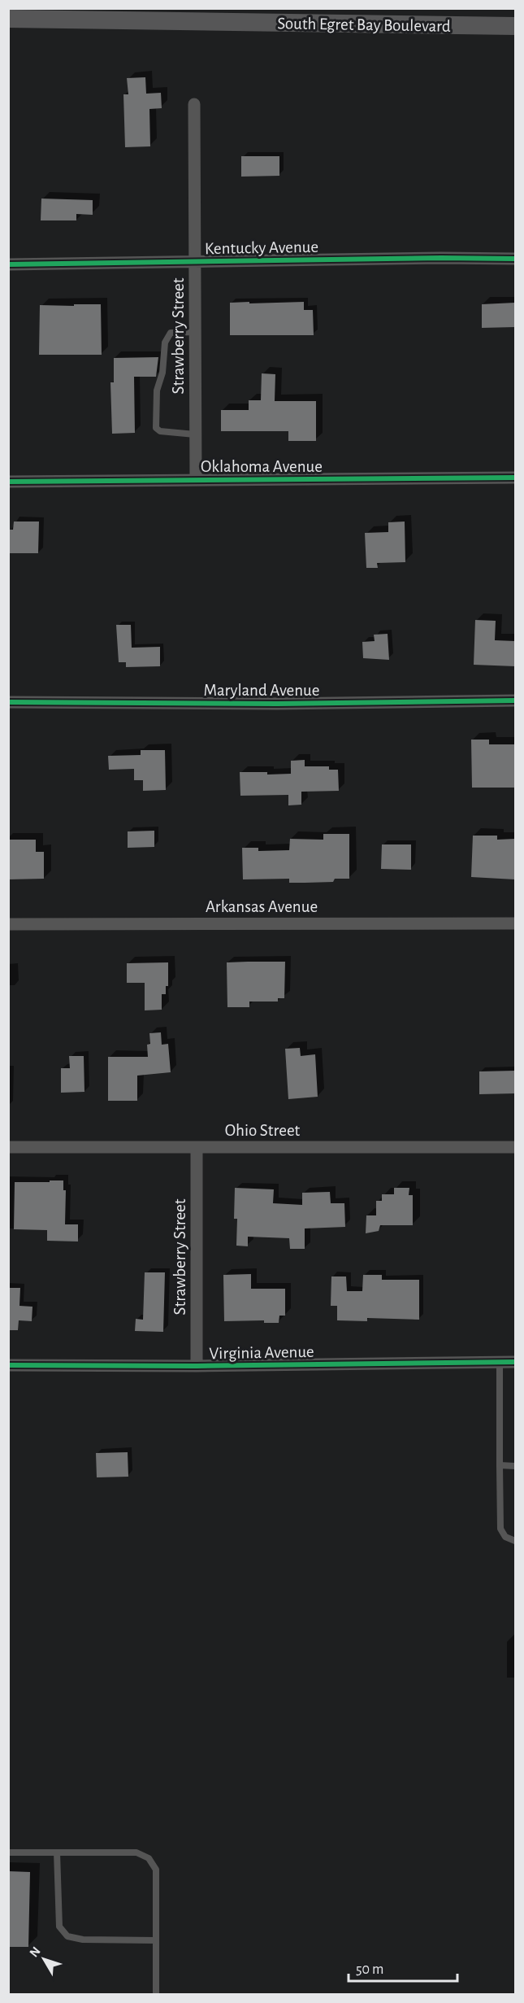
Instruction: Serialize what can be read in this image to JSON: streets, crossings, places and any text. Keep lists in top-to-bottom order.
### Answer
{
  "streets": {
    "main road": ["South Egret Bay Boulevard"],
    "street": [
      "Kentucky Avenue",
      "Strawberry Street",
      "Oklahoma Avenue",
      "Maryland Avenue",
      "Arkansas Avenue",
      "Ohio Street",
      "Virginia Avenue"
    ]
  },
  "crossings": [
    ["Kentucky Avenue", "Strawberry Street"],
    ["Strawberry Street", "Oklahoma Avenue"],
    ["Strawberry Street", "Ohio Street"],
    ["Strawberry Street", "Virginia Avenue"]
  ],
  "scale_bar": "50 m",
  "north": "top left"
}
